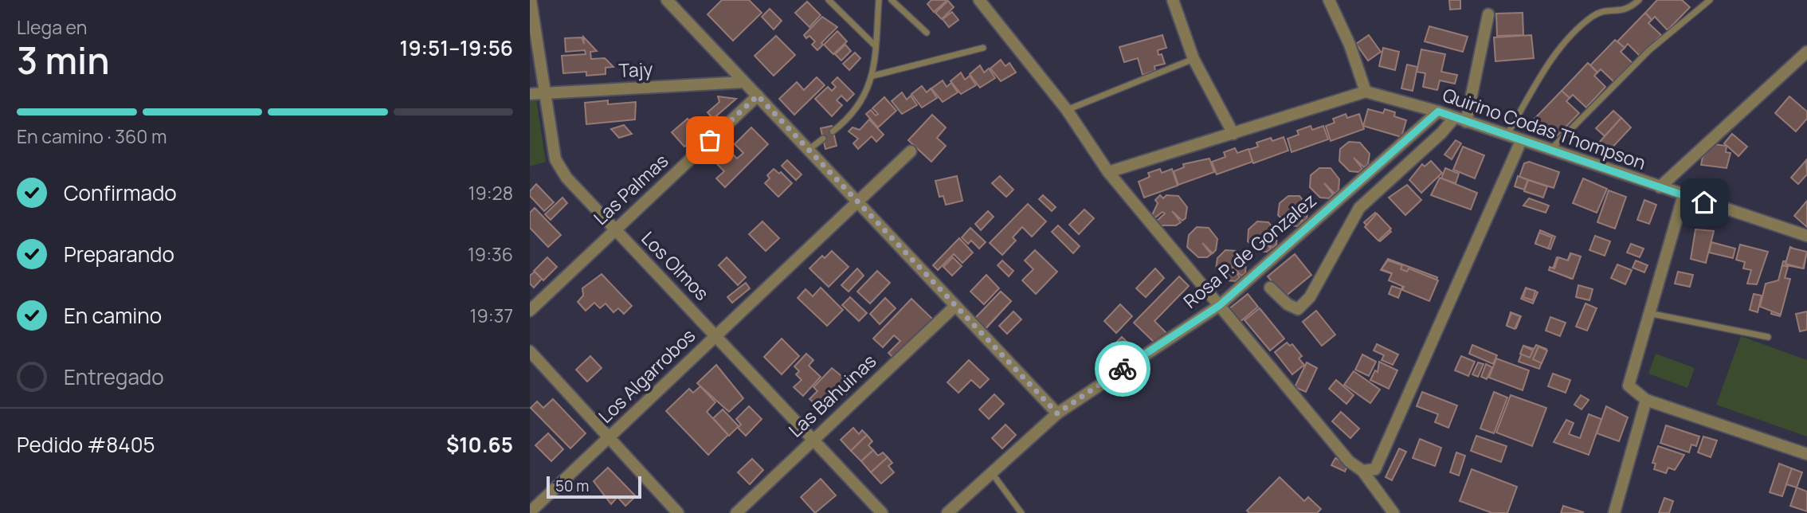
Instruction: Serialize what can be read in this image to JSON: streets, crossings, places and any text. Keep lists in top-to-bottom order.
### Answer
{
  "streets": {
    "street": [
      "Tajy",
      "Quirino Codas Thompson",
      "Las Palmas",
      "Rosa P. de Gonzalez",
      "Los Olmos",
      "Los Algarrobos",
      "Las Bahuinas"
    ]
  },
  "crossings": [
    ["Tajy", "Los Olmos"],
    ["Quirino Codas Thompson", "Rosa P. de Gonzalez"],
    ["Las Palmas", "Los Olmos"],
    ["Los Olmos", "Los Algarrobos"],
    ["Los Olmos", "Las Bahuinas"]
  ],
  "scale_bar": "50 m",
  "page": {
    "heading": ["3 min", "Llega en", "19:51–19:56"],
    "panel": ["Pedido #8405", "$10.65"],
    "bar": "En camino · 360 m",
    "list": [
      ["Confirmado", "19:28"],
      ["Preparando", "19:36"],
      ["En camino", "19:37"],
      "Entregado"
    ],
    "scale": "50 m"
  }
}
